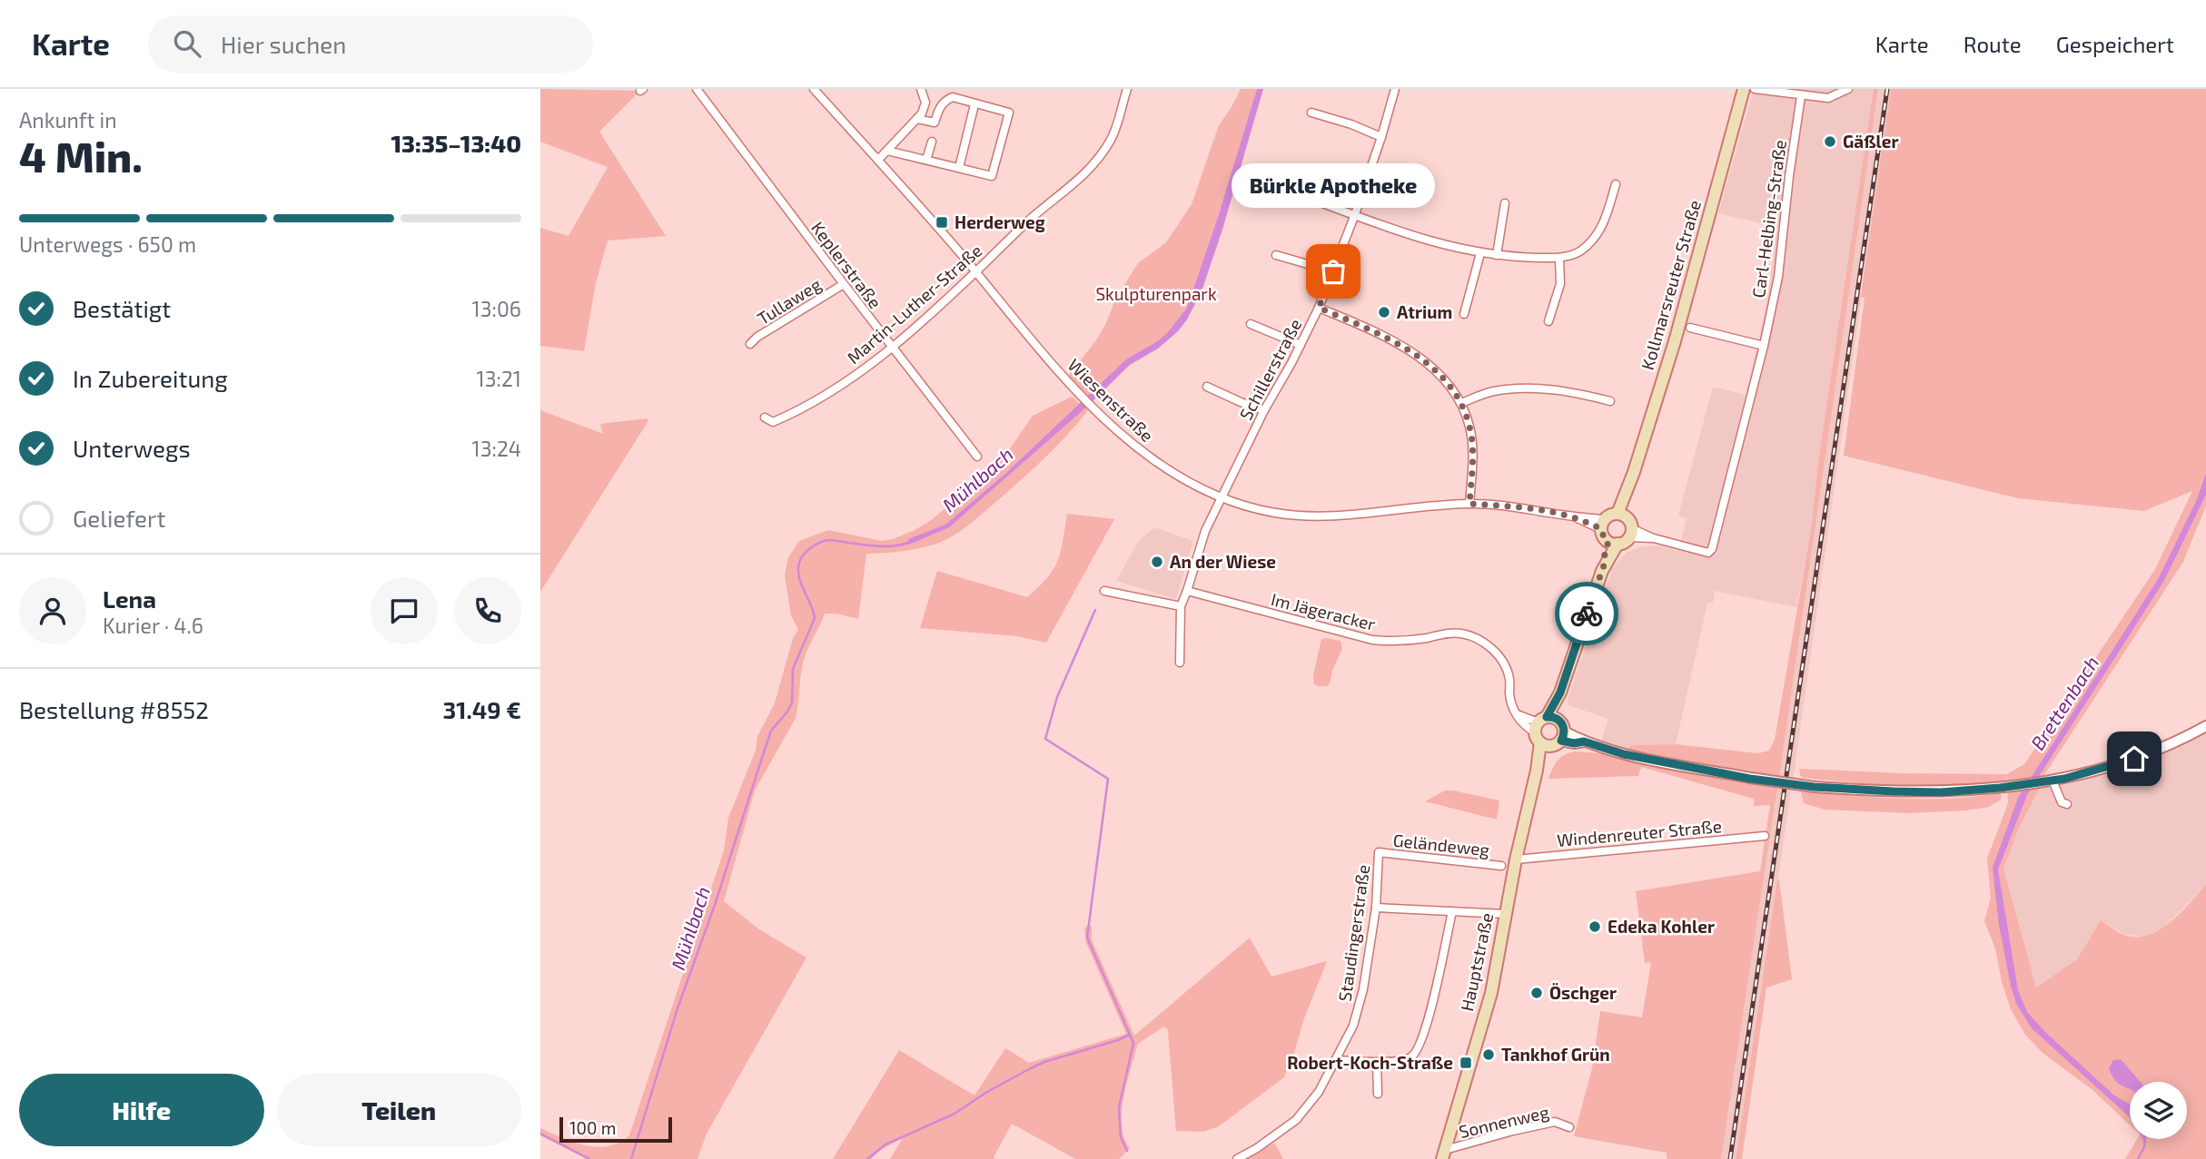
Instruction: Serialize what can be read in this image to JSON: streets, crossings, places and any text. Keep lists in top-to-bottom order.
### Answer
{
  "streets": {
    "main road": ["Kollmarsreuter Straße", "Hauptstraße"],
    "street": [
      "Carl-Helbing-Straße",
      "Keplerstraße",
      "Tullaweg",
      "Martin-Luther-Straße",
      "Schillerstraße",
      "Wiesenstraße",
      "Im Jägeracker",
      "Windenreuter Straße",
      "Geländeweg",
      "Staudingerstraße",
      "Sonnenweg"
    ]
  },
  "crossings": [
    ["Carl-Helbing-Straße", "Kollmarsreuter Straße"],
    ["Carl-Helbing-Straße", "Wiesenstraße"],
    ["Keplerstraße", "Tullaweg"],
    ["Keplerstraße", "Martin-Luther-Straße"],
    ["Kollmarsreuter Straße", "Wiesenstraße"],
    ["Martin-Luther-Straße", "Wiesenstraße"],
    ["Schillerstraße", "Wiesenstraße"],
    ["Schillerstraße", "Im Jägeracker"],
    ["Im Jägeracker", "Hauptstraße"],
    ["Windenreuter Straße", "Hauptstraße"],
    ["Geländeweg", "Staudingerstraße"],
    ["Hauptstraße", "Sonnenweg"]
  ],
  "water": ["Mühlbach", "Brettenbach"],
  "parks": ["Skulpturenpark"],
  "places": {
    "other": [
      "Gäßler",
      "Bürkle Apotheke",
      "Atrium",
      "An der Wiese",
      "Edeka Kohler",
      "Öschger",
      "Tankhof Grün"
    ],
    "transit": ["Herderweg", "Robert-Koch-Straße"]
  },
  "scale_bar": "100 m",
  "page": {
    "header": "Karte",
    "search": "Hier suchen",
    "nav": ["Karte", "Route", "Gespeichert"],
    "heading": ["4 Min.", "Ankunft in", "13:35–13:40"],
    "panel": [
      "Lena",
      "Kurier · 4.6",
      "Bestellung #8552",
      "31.49 €"
    ],
    "bubble": "Bürkle Apotheke",
    "bar": "Unterwegs · 650 m",
    "list": [
      ["Bestätigt", "13:06"],
      ["In Zubereitung", "13:21"],
      ["Unterwegs", "13:24"],
      "Geliefert"
    ],
    "buttons": ["Hilfe", "Teilen"],
    "scale": "100 m"
  }
}
